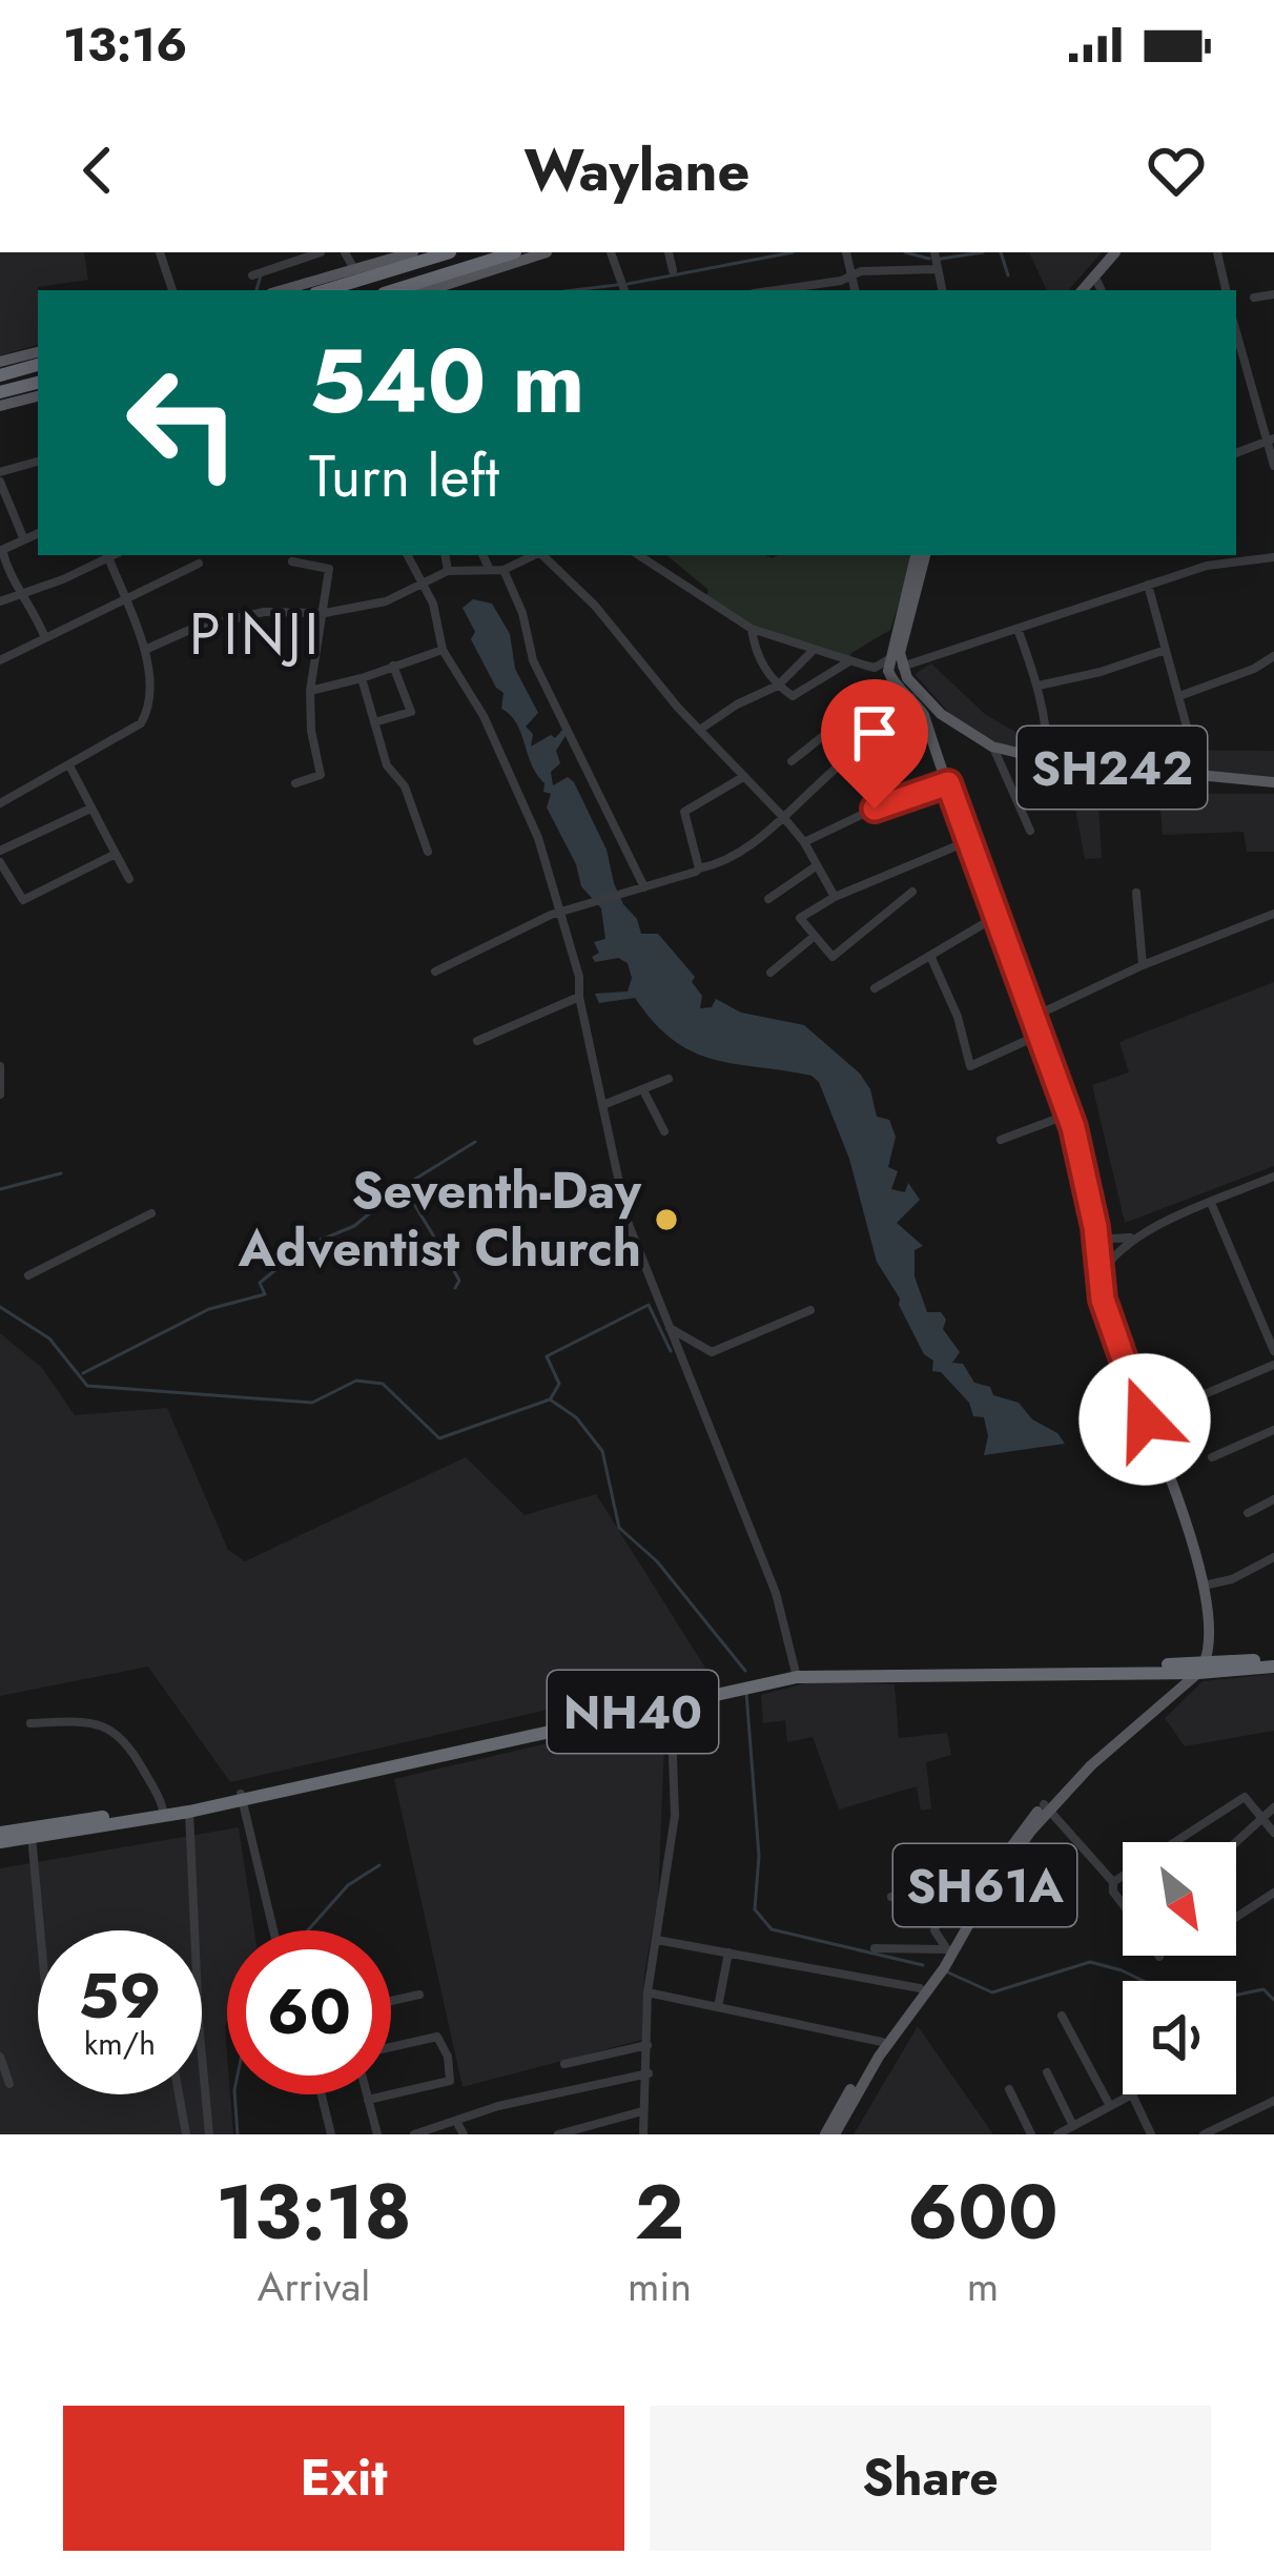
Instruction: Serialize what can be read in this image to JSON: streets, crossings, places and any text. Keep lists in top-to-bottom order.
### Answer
{
  "streets": {
    "highway": ["NH40"],
    "main road": ["SH242", "SH61A"]
  },
  "districts": ["PINJI"],
  "places": ["Seventh-Day Adventist Church"],
  "north": "bottom right",
  "page": {
    "status": "13:16",
    "header": "Waylane",
    "turn": ["540 m", "Turn left"],
    "speed": "59 km/h",
    "limit": "60",
    "eta": [
      "13:18",
      "Arrival",
      "2",
      "min",
      "600",
      "m"
    ],
    "buttons": ["Exit", "Share"]
  }
}
